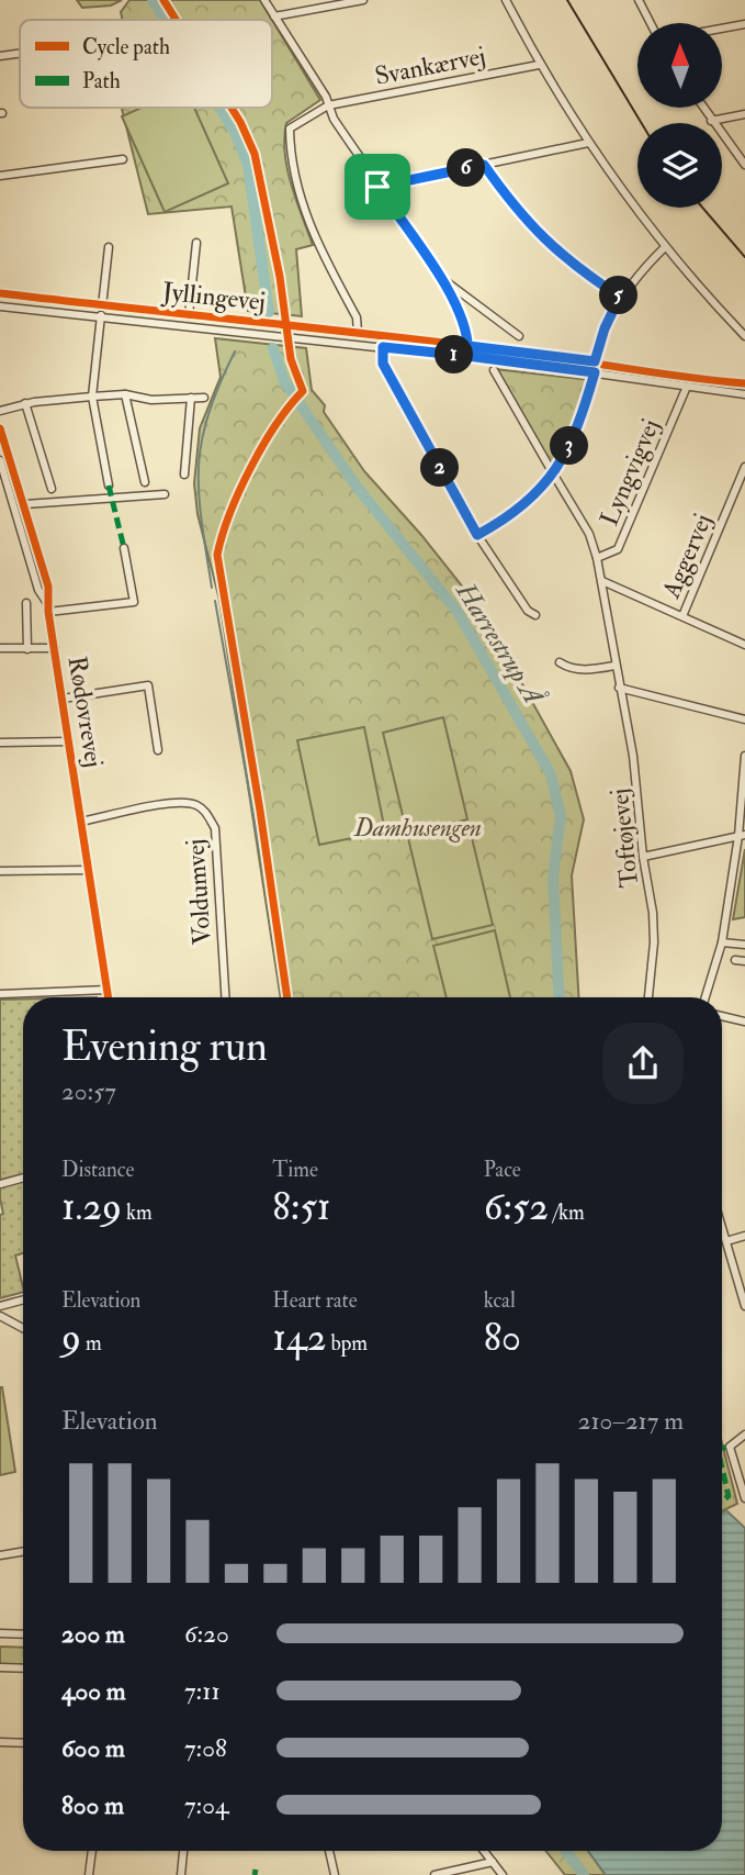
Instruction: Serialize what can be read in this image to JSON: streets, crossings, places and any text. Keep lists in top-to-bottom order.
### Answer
{
  "streets": {
    "street": [
      "Svankærvej",
      "Jyllingevej",
      "Lyngvigvej",
      "Aggervej",
      "Rødovrevej",
      "Toftøjevej",
      "Voldumvej"
    ]
  },
  "crossings": [
    ["Jyllingevej", "Lyngvigvej"],
    ["Lyngvigvej", "Toftøjevej"],
    ["Rødovrevej", "Voldumvej"]
  ],
  "water": ["Harrestrup Å"],
  "parks": ["Damhusengen"],
  "legend": ["Cycle path", "Path"],
  "north": "top",
  "page": {
    "pins": [
      "6",
      "5",
      "1",
      "3",
      "2"
    ],
    "heading": ["Evening run", "20:57"],
    "stats": [
      ["Distance", "1.29 km"],
      ["Time", "8:51"],
      ["Pace", "6:52 /km"],
      ["Elevation", "9 m"],
      ["Heart rate", "142 bpm"],
      ["kcal", "80"]
    ],
    "chart": ["Elevation", "210–217 m"],
    "list": [
      {
        "name": "200 m",
        "note": "6:20"
      },
      {
        "name": "400 m",
        "note": "7:11"
      },
      {
        "name": "600 m",
        "note": "7:08"
      },
      {
        "name": "800 m",
        "note": "7:04"
      }
    ]
  }
}
